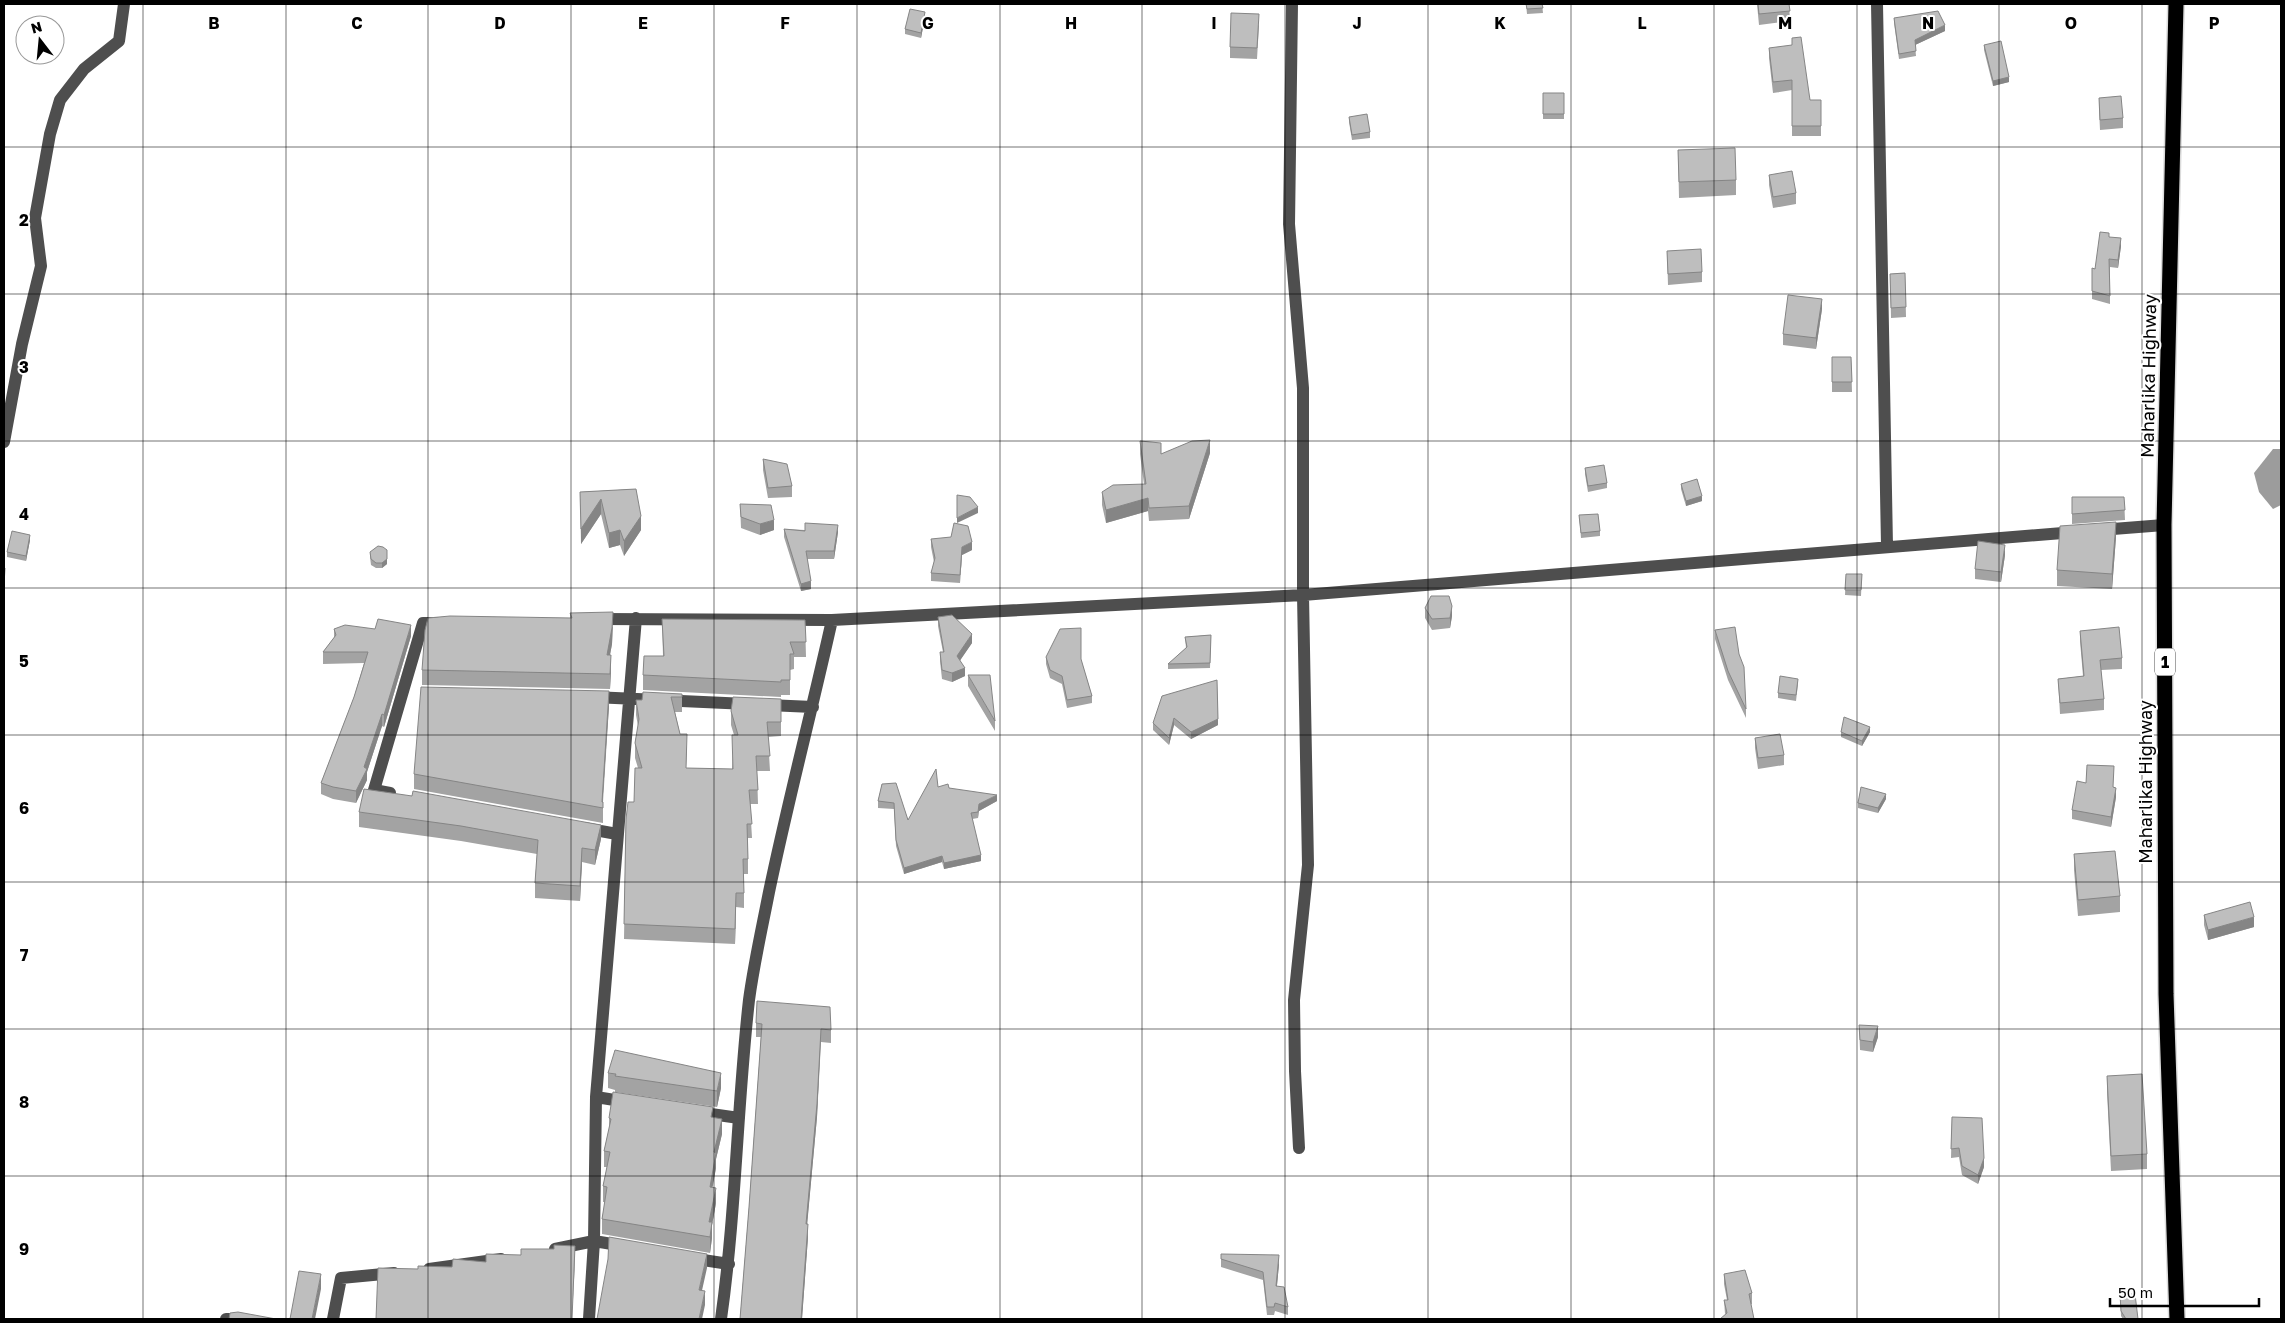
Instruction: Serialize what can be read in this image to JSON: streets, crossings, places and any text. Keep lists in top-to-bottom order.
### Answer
{
  "streets": {
    "highway": ["Maharlika Highway", "1"]
  },
  "scale_bar": "50 m",
  "north": "top",
  "grid": {
    "columns": [
      "B",
      "C",
      "D",
      "E",
      "F",
      "G",
      "H",
      "I",
      "J",
      "K",
      "L",
      "M",
      "N",
      "O",
      "P"
    ],
    "rows": [
      "2",
      "3",
      "4",
      "5",
      "6",
      "7",
      "8",
      "9"
    ]
  }
}
